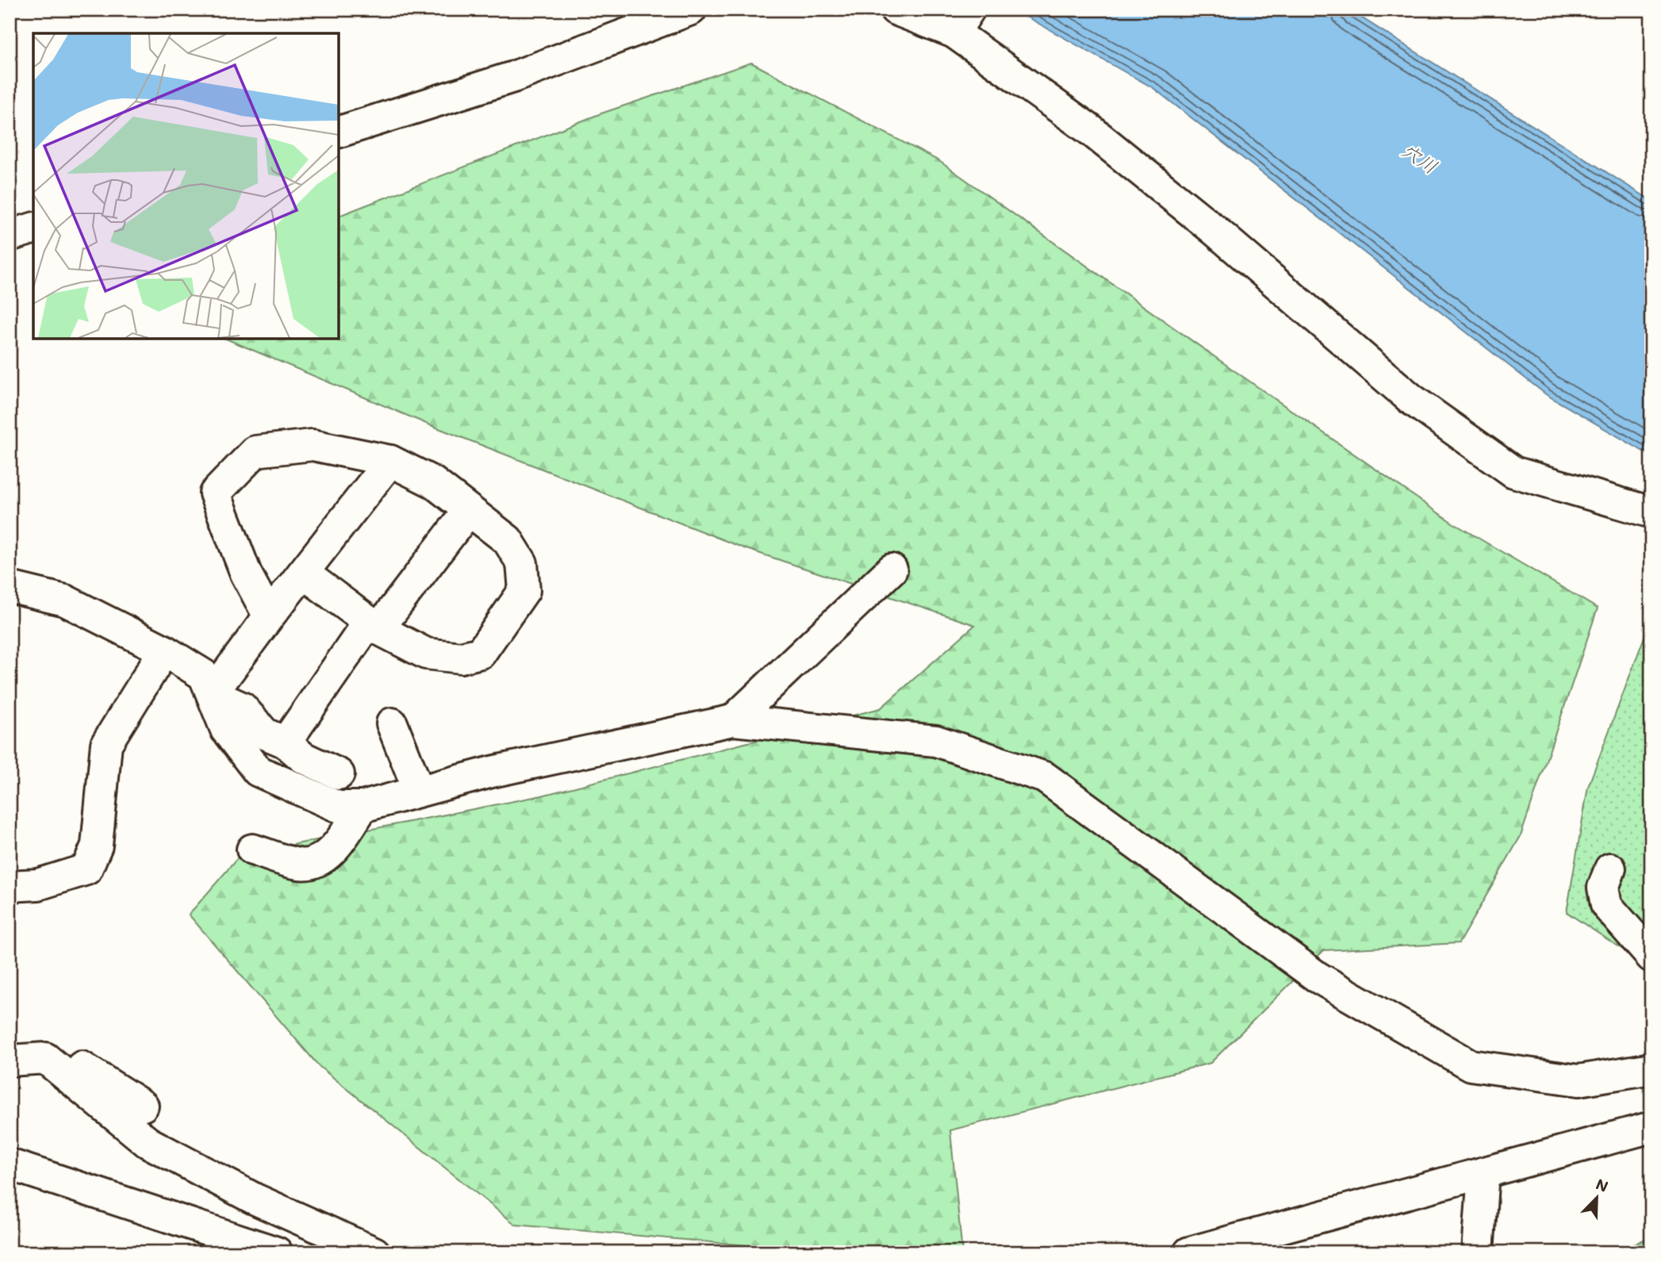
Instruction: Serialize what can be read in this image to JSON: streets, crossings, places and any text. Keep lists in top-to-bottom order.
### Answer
{
  "water": ["穴川"],
  "north": "top right"
}
